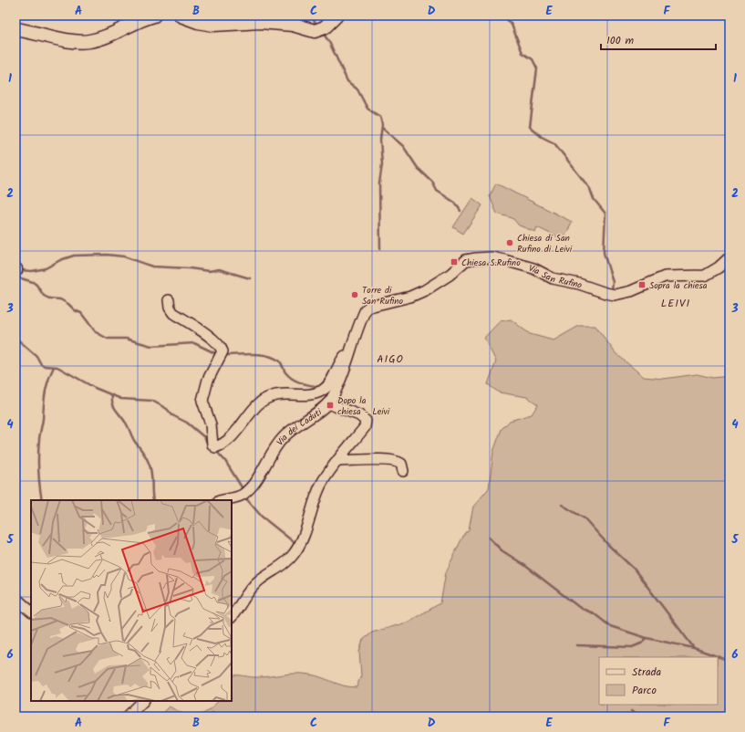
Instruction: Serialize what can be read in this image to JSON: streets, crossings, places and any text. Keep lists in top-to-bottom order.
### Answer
{
  "streets": {
    "street": ["Via San Rufino", "Via dei Caduti"]
  },
  "crossings": [
    ["Via San Rufino", "Via dei Caduti"]
  ],
  "districts": ["LEIVI", "AIGO"],
  "places": {
    "other": ["Chiesa di San Rufino di Leivi", "Torre di San Rufino"],
    "transit": ["Chiesa S.Rufino", "Sopra la chiesa", "Dopo la chiesa - Leivi"]
  },
  "legend": ["Strada", "Parco"],
  "scale_bar": "100 m",
  "grid": {
    "columns": [
      "A",
      "B",
      "C",
      "D",
      "E",
      "F"
    ],
    "rows": [
      "1",
      "2",
      "3",
      "4",
      "5",
      "6"
    ]
  }
}
